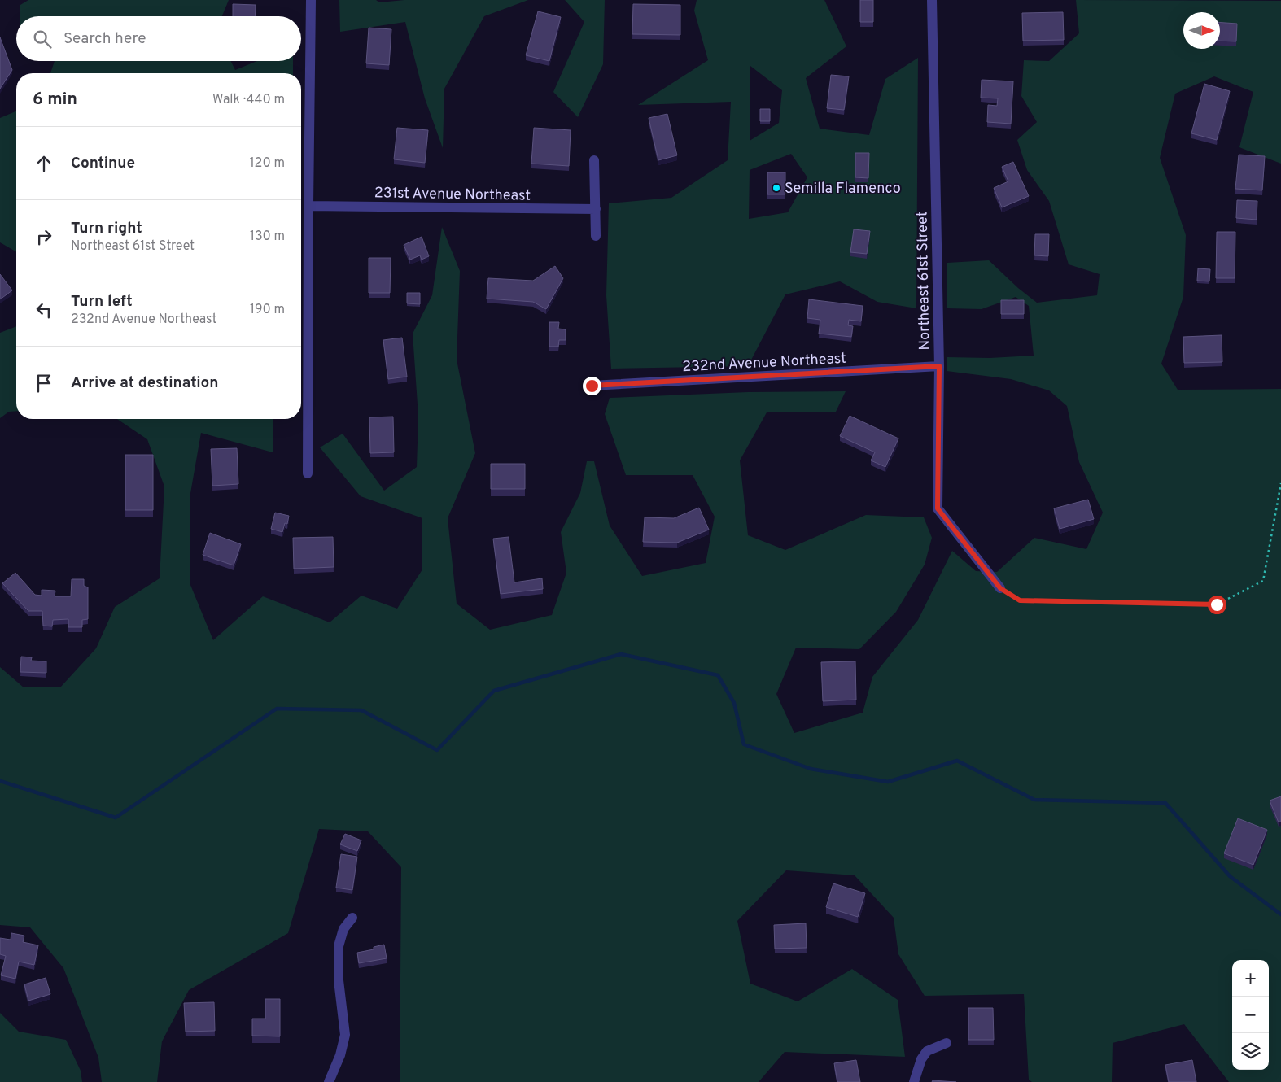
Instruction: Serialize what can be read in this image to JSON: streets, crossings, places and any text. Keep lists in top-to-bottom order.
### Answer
{
  "streets": {
    "street": ["231st Avenue Northeast", "Northeast 61st Street", "232nd Avenue Northeast"]
  },
  "crossings": [
    ["Northeast 61st Street", "232nd Avenue Northeast"]
  ],
  "places": ["Semilla Flamenco"],
  "north": "right",
  "page": {
    "search": "Search here",
    "heading": ["6 min", "Walk · 440 m"],
    "list": [
      ["Continue", "120 m"],
      ["Turn right", "Northeast 61st Street", "130 m"],
      ["Turn left", "232nd Avenue Northeast", "190 m"],
      "Arrive at destination"
    ],
    "map_buttons": ["+", "−"]
  }
}
